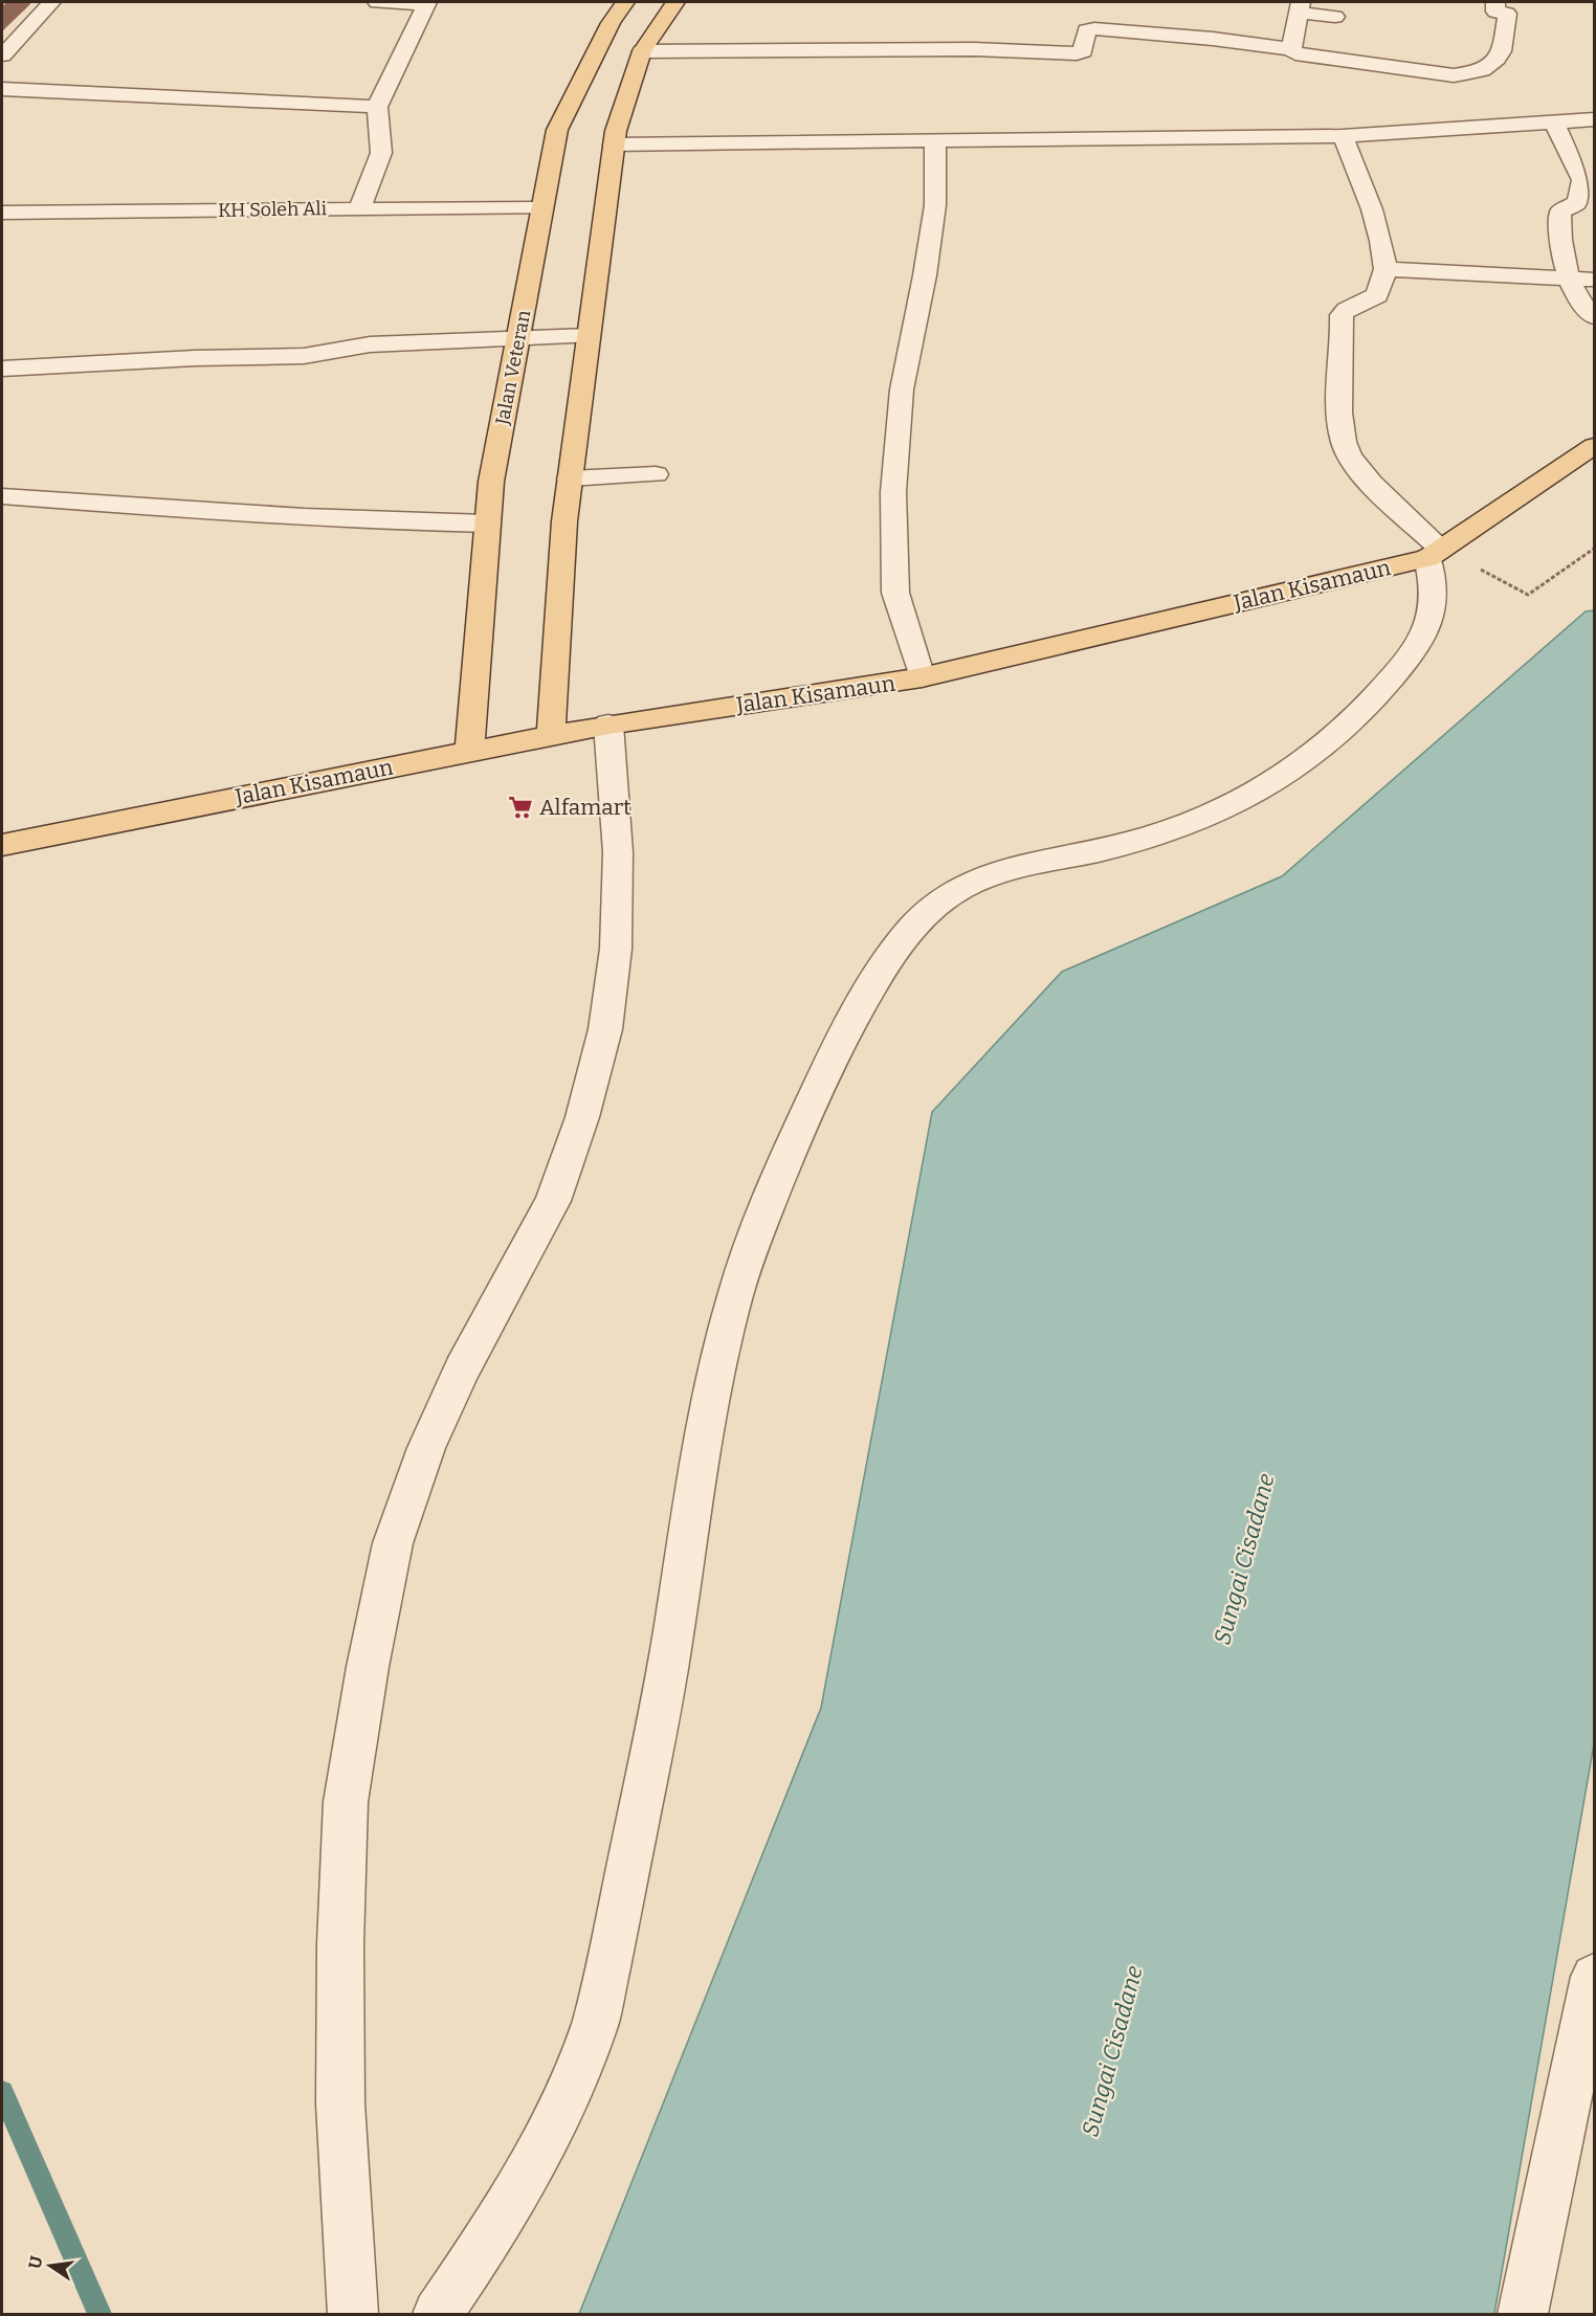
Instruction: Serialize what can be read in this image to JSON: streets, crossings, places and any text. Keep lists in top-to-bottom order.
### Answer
{
  "streets": {
    "main road": ["Jalan Veteran", "Jalan Kisamaun"],
    "street": ["KH Soleh Ali"]
  },
  "crossings": [
    ["KH Soleh Ali", "Jalan Veteran"],
    ["Jalan Veteran", "Jalan Kisamaun"]
  ],
  "water": ["Sungai Cisadane"],
  "places": {
    "supermarket": ["Alfamart"]
  },
  "north": "left"
}
